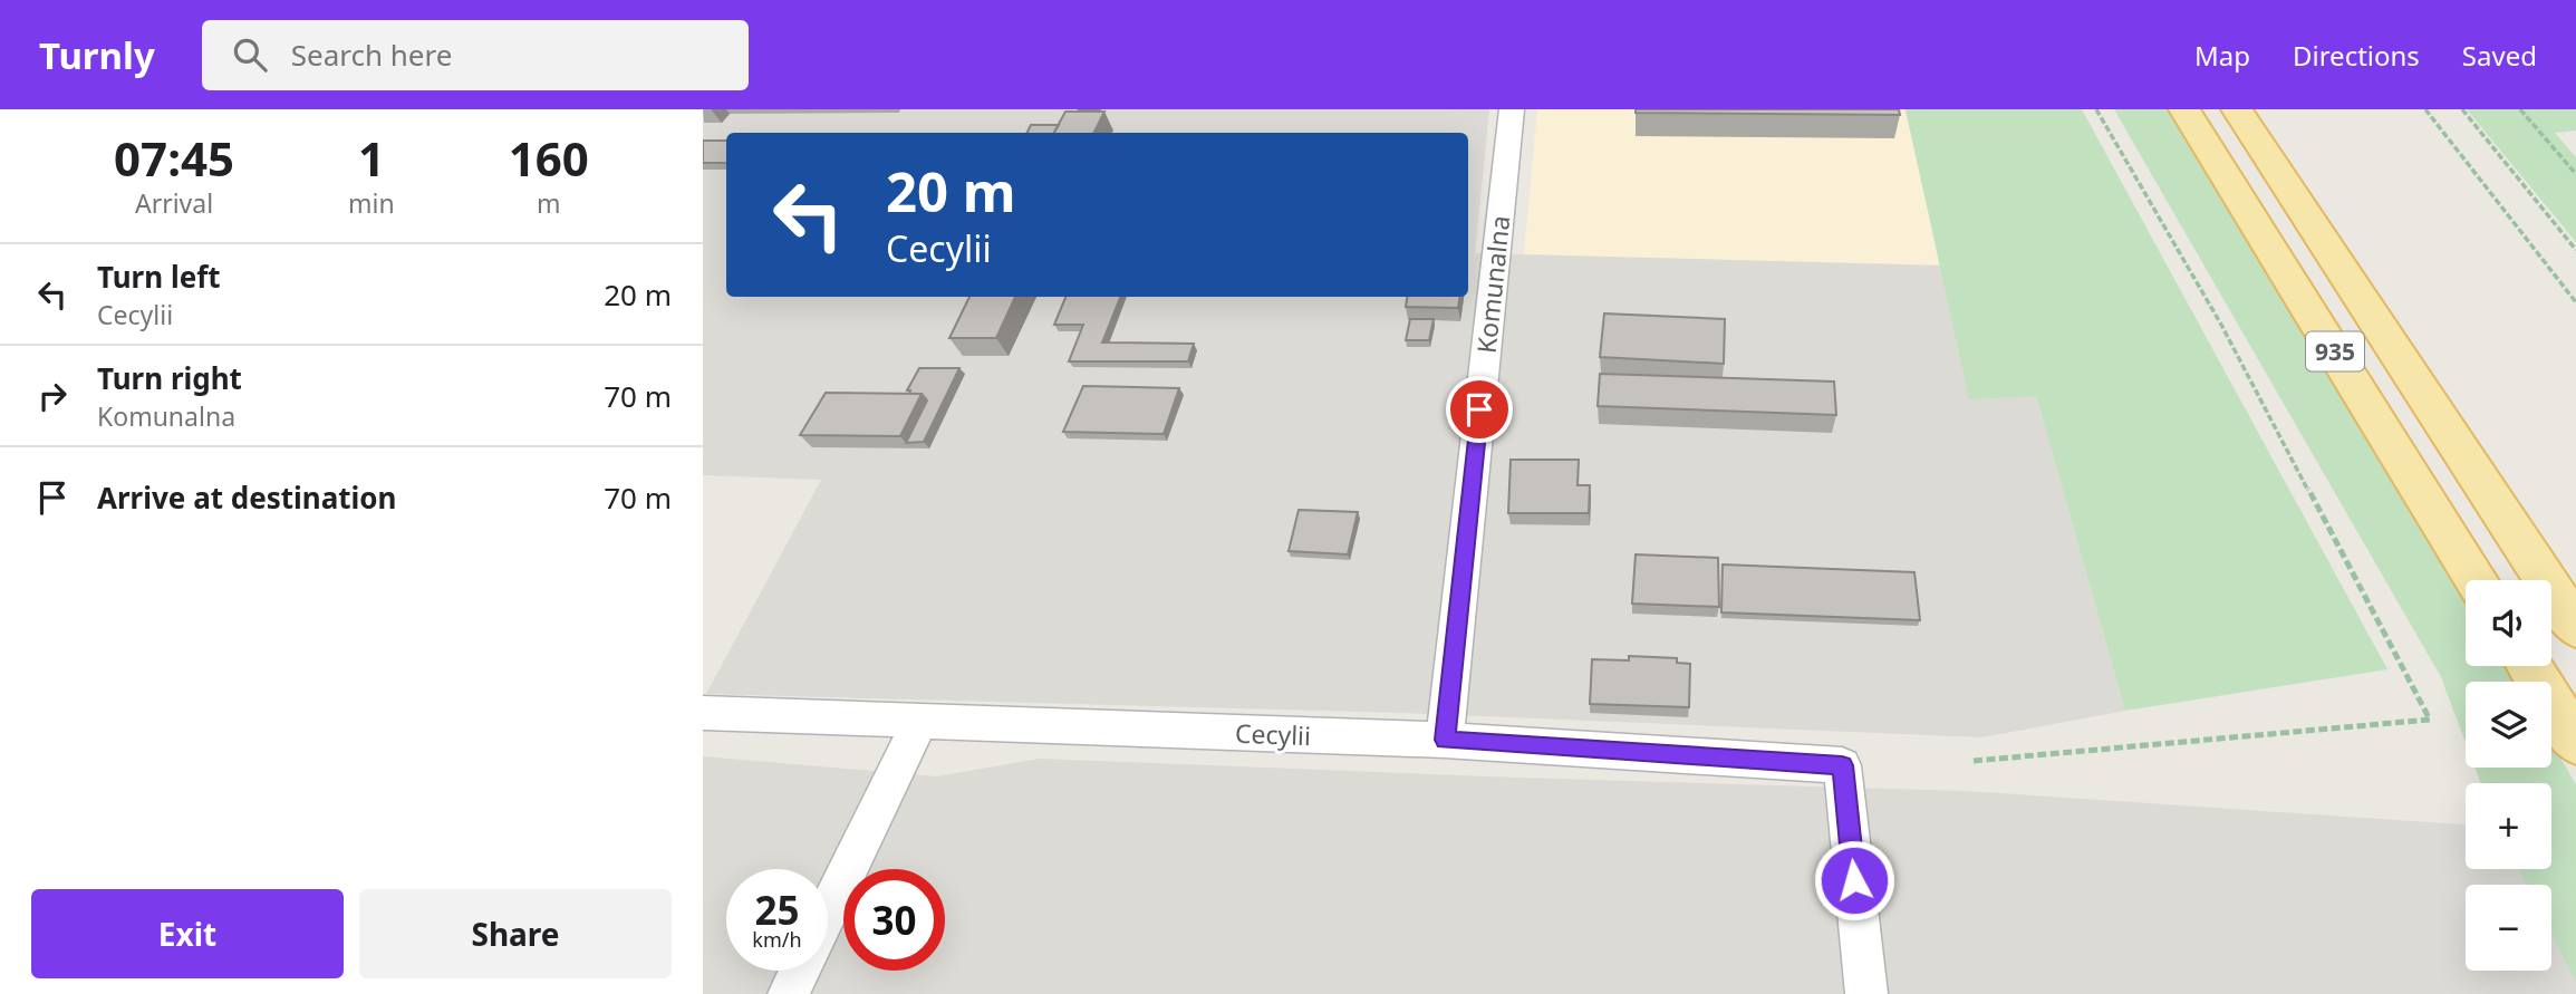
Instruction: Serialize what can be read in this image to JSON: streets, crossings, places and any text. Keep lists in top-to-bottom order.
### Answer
{
  "streets": {
    "main road": ["935"],
    "street": ["Komunalna", "Cecylii"]
  },
  "crossings": [
    ["Komunalna", "Cecylii"]
  ],
  "page": {
    "header": "Turnly",
    "search": "Search here",
    "nav": ["Map", "Directions", "Saved"],
    "eta": [
      "07:45",
      "Arrival",
      "1",
      "min",
      "160",
      "m"
    ],
    "turn": ["20 m", "Cecylii"],
    "list": [
      {
        "name": "Turn left",
        "note": "Cecylii",
        "value": "20 m"
      },
      {
        "name": "Turn right",
        "note": "Komunalna",
        "value": "70 m"
      },
      {
        "name": "Arrive at destination",
        "value": "70 m"
      }
    ],
    "map_buttons": ["+", "−"],
    "speed": "25 km/h",
    "limit": "30",
    "buttons": ["Exit", "Share"]
  }
}
